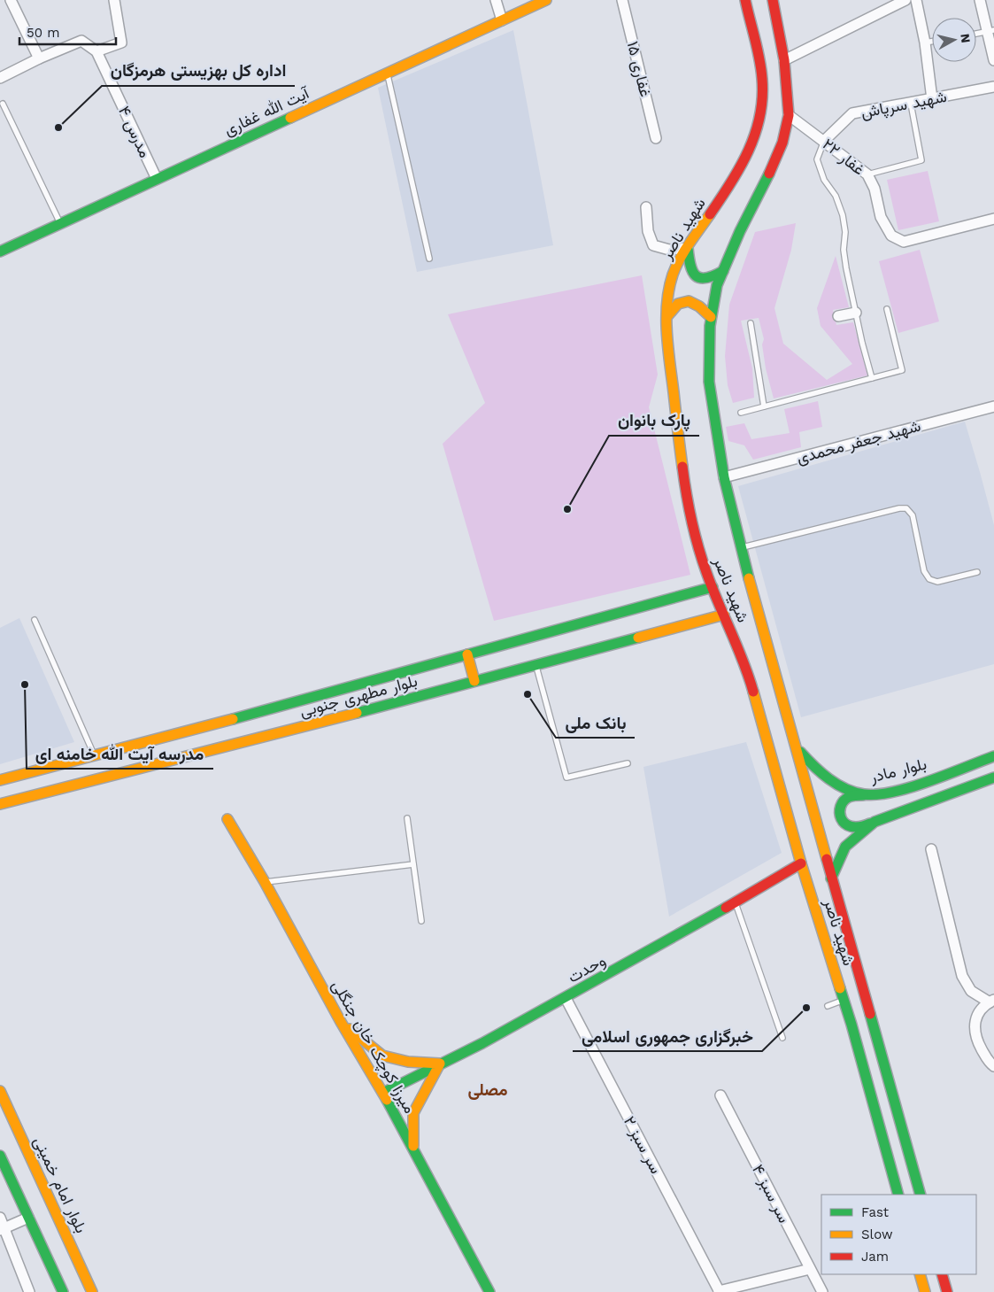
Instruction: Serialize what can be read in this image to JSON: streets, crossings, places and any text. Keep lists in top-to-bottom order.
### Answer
{
  "streets": {
    "main road": [
      "آیت الله غفاری",
      "شهید ناصر",
      "بلوار مطهری جنوبی",
      "بلوار مادر",
      "وحدت",
      "میرزا کوچک خان جنگلی",
      "بلوار امام خمینی"
    ],
    "street": [
      "غفاری ۱۵",
      "شهید سرپاش",
      "مدرس ۴",
      "غفار ۲۲",
      "شهید جعفر محمدی",
      "سر سبز ۲",
      "سر سبز ۴"
    ]
  },
  "crossings": [
    ["شهید سرپاش", "غفار ۲۲"],
    ["آیت الله غفاری", "مدرس ۴"],
    ["غفار ۲۲", "شهید ناصر"],
    ["شهید ناصر", "شهید جعفر محمدی"],
    ["شهید ناصر", "بلوار مطهری جنوبی"],
    ["شهید ناصر", "بلوار مادر"],
    ["شهید ناصر", "وحدت"],
    ["وحدت", "میرزا کوچک خان جنگلی"],
    ["وحدت", "سر سبز ۲"]
  ],
  "districts": ["مصلی"],
  "places": [
    "اداره کل بهزیستی هرمزگان",
    "پارک بانوان",
    "مدرسه آیت الله خامنه ای",
    "بانک ملی",
    "خبرگزاری جمهوری اسلامی"
  ],
  "legend": ["Fast", "Slow", "Jam"],
  "scale_bar": "50 m",
  "north": "right"
}
